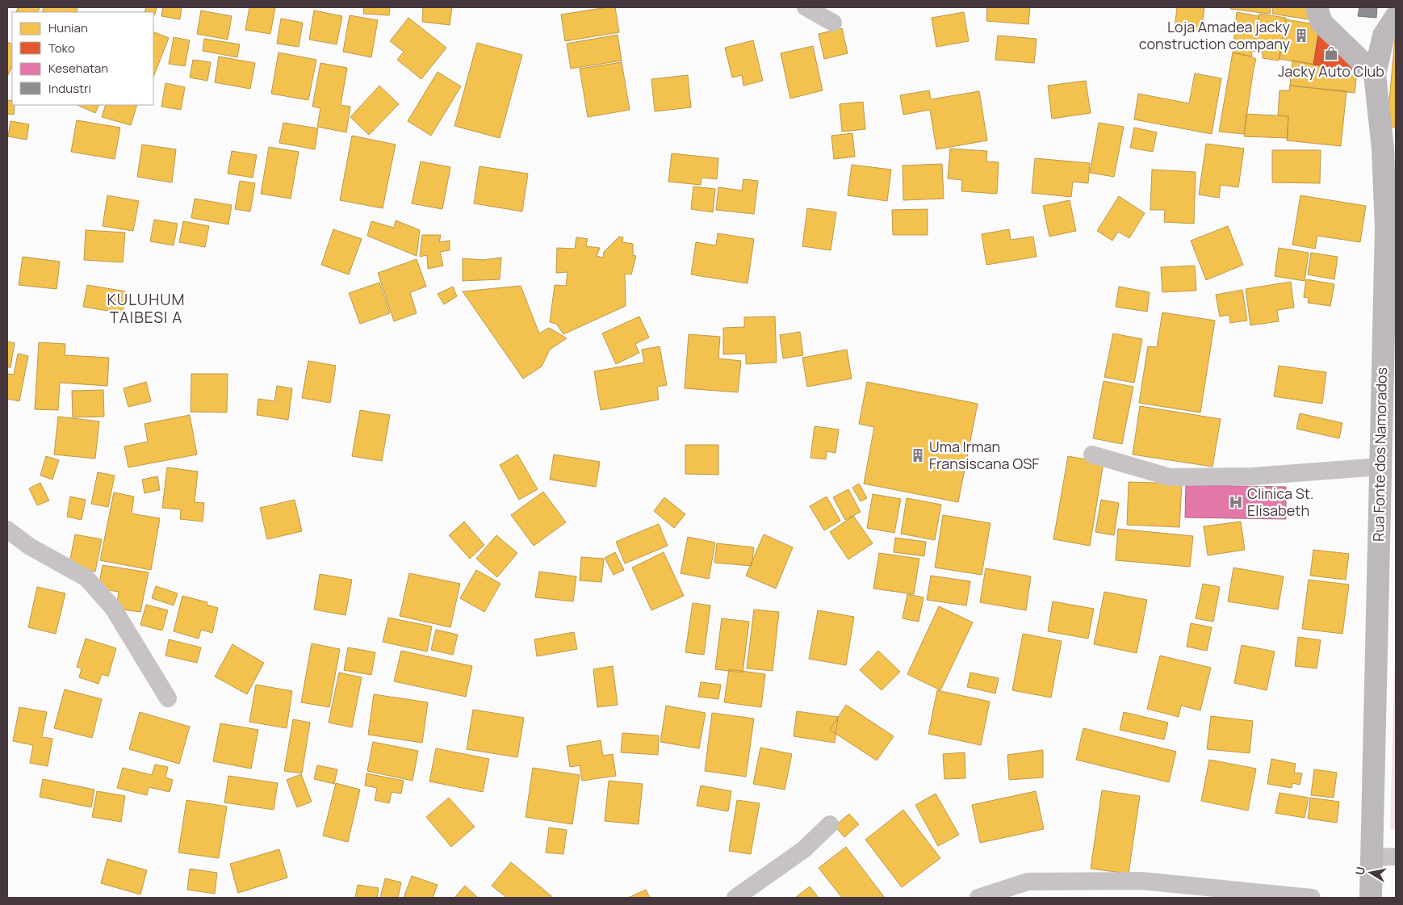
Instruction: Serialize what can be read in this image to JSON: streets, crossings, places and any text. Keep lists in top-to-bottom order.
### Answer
{
  "streets": {
    "street": ["Rua Fonte dos Namorados"]
  },
  "districts": ["KULUHUM TAIBESI A"],
  "places": {
    "building": ["Loja Amadea jacky construction company", "Uma Irman Fransiscana OSF"],
    "shop": ["Jacky Auto Club"],
    "hospital": ["Clinica St. Elisabeth"]
  },
  "legend": [
    "Hunian",
    "Toko",
    "Kesehatan",
    "Industri"
  ],
  "north": "left"
}
